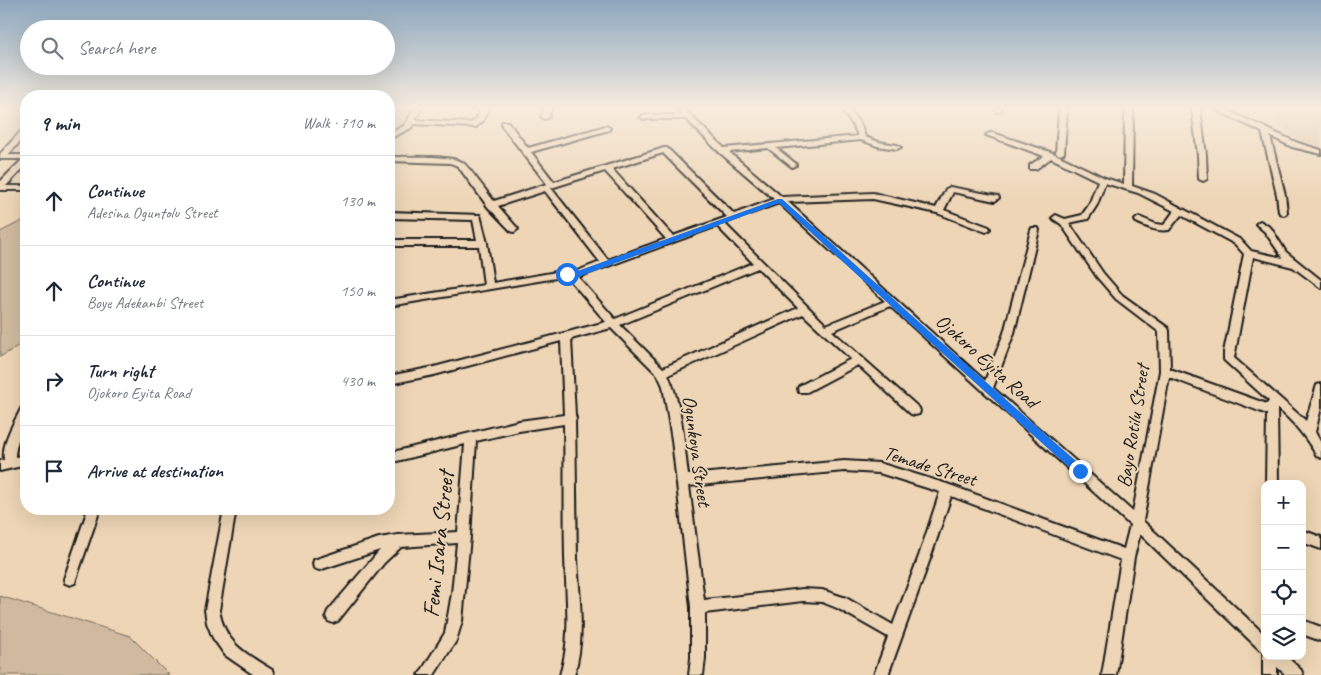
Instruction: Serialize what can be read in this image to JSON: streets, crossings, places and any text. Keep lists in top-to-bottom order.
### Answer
{
  "streets": {
    "street": [
      "Ojokoro Eyita Road",
      "Bayo Rotilu Street",
      "Ogunkoya Street",
      "Temade Street",
      "Femi Isara Street"
    ]
  },
  "crossings": [
    ["Ojokoro Eyita Road", "Bayo Rotilu Street"],
    ["Bayo Rotilu Street", "Temade Street"],
    ["Ogunkoya Street", "Temade Street"]
  ],
  "page": {
    "search": "Search here",
    "heading": ["9 min", "Walk · 710 m"],
    "list": [
      ["Continue", "Adesina Oguntolu Street", "130 m"],
      ["Continue", "Boye Adekanbi Street", "150 m"],
      ["Turn right", "Ojokoro Eyita Road", "430 m"],
      "Arrive at destination"
    ],
    "map_buttons": ["+", "−"]
  }
}
